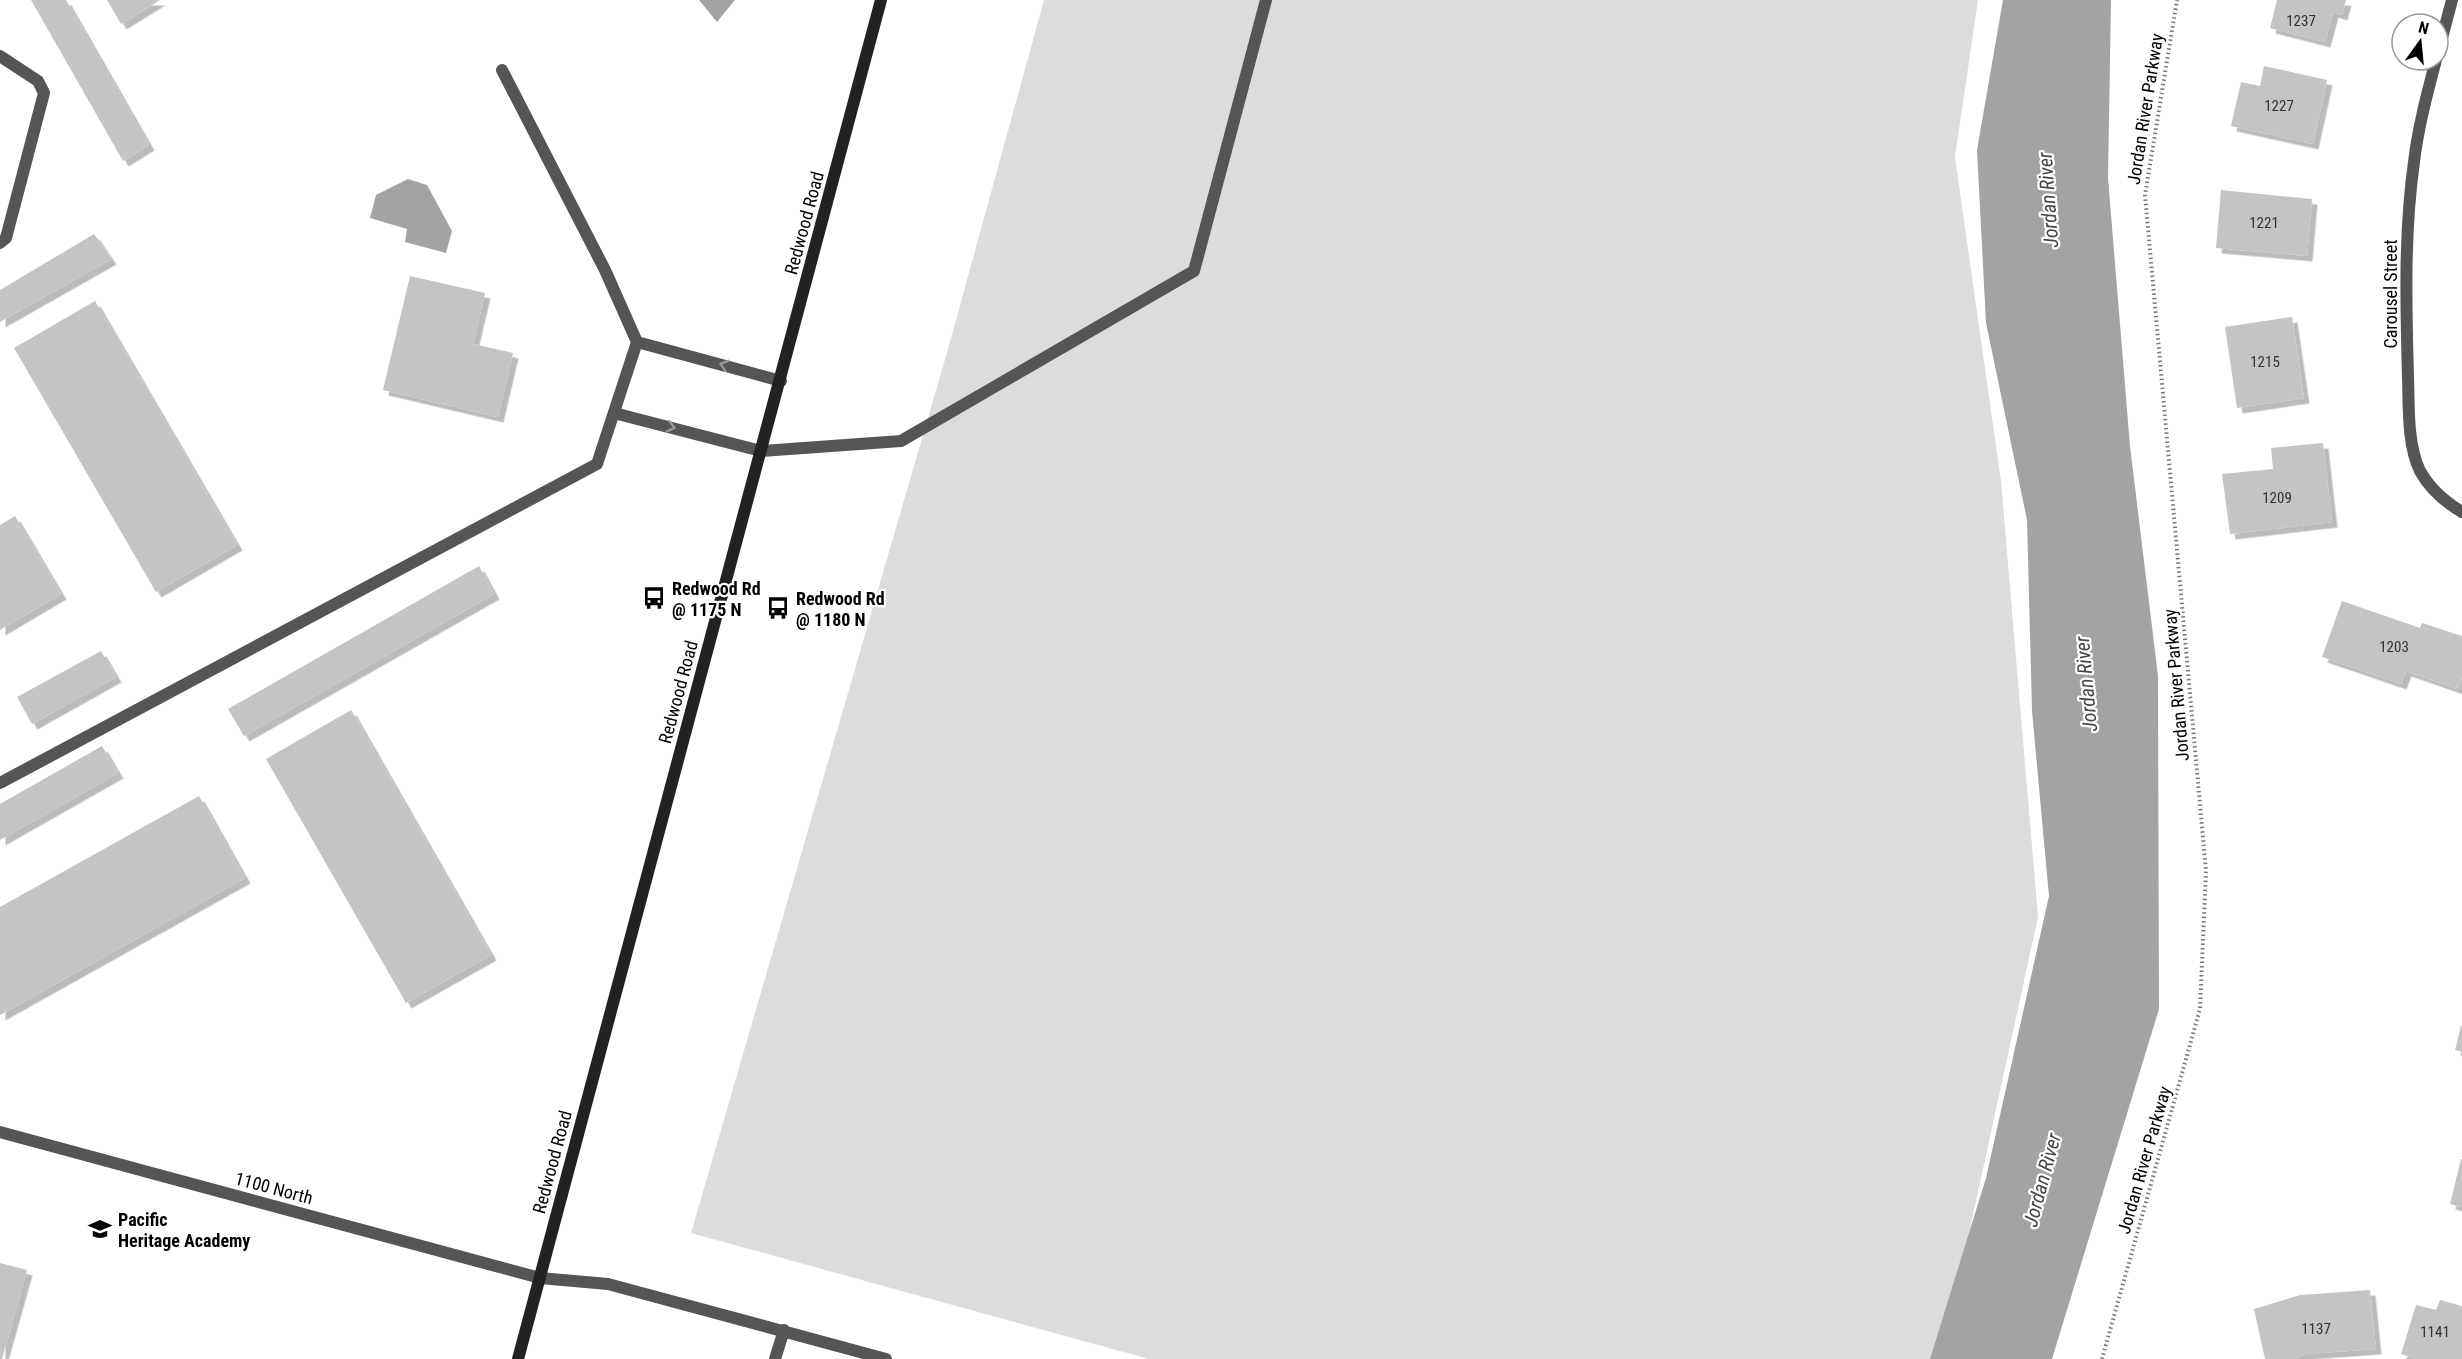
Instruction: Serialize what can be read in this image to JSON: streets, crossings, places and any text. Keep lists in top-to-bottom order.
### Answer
{
  "streets": {
    "main road": ["Redwood Road"],
    "street": ["Carousel Street", "1100 North"],
    "path": ["Jordan River Parkway"]
  },
  "crossings": [
    ["Redwood Road", "1100 North"]
  ],
  "water": ["Jordan River"],
  "places": {
    "bus stop": ["Redwood Rd @ 1175 N", "Redwood Rd @ 1180 N"],
    "school or university": ["Pacific Heritage Academy"]
  },
  "house_numbers": [
    "1237",
    "1227",
    "1221",
    "1215",
    "1209",
    "1203",
    "1137",
    "1141"
  ],
  "north": "top"
}
